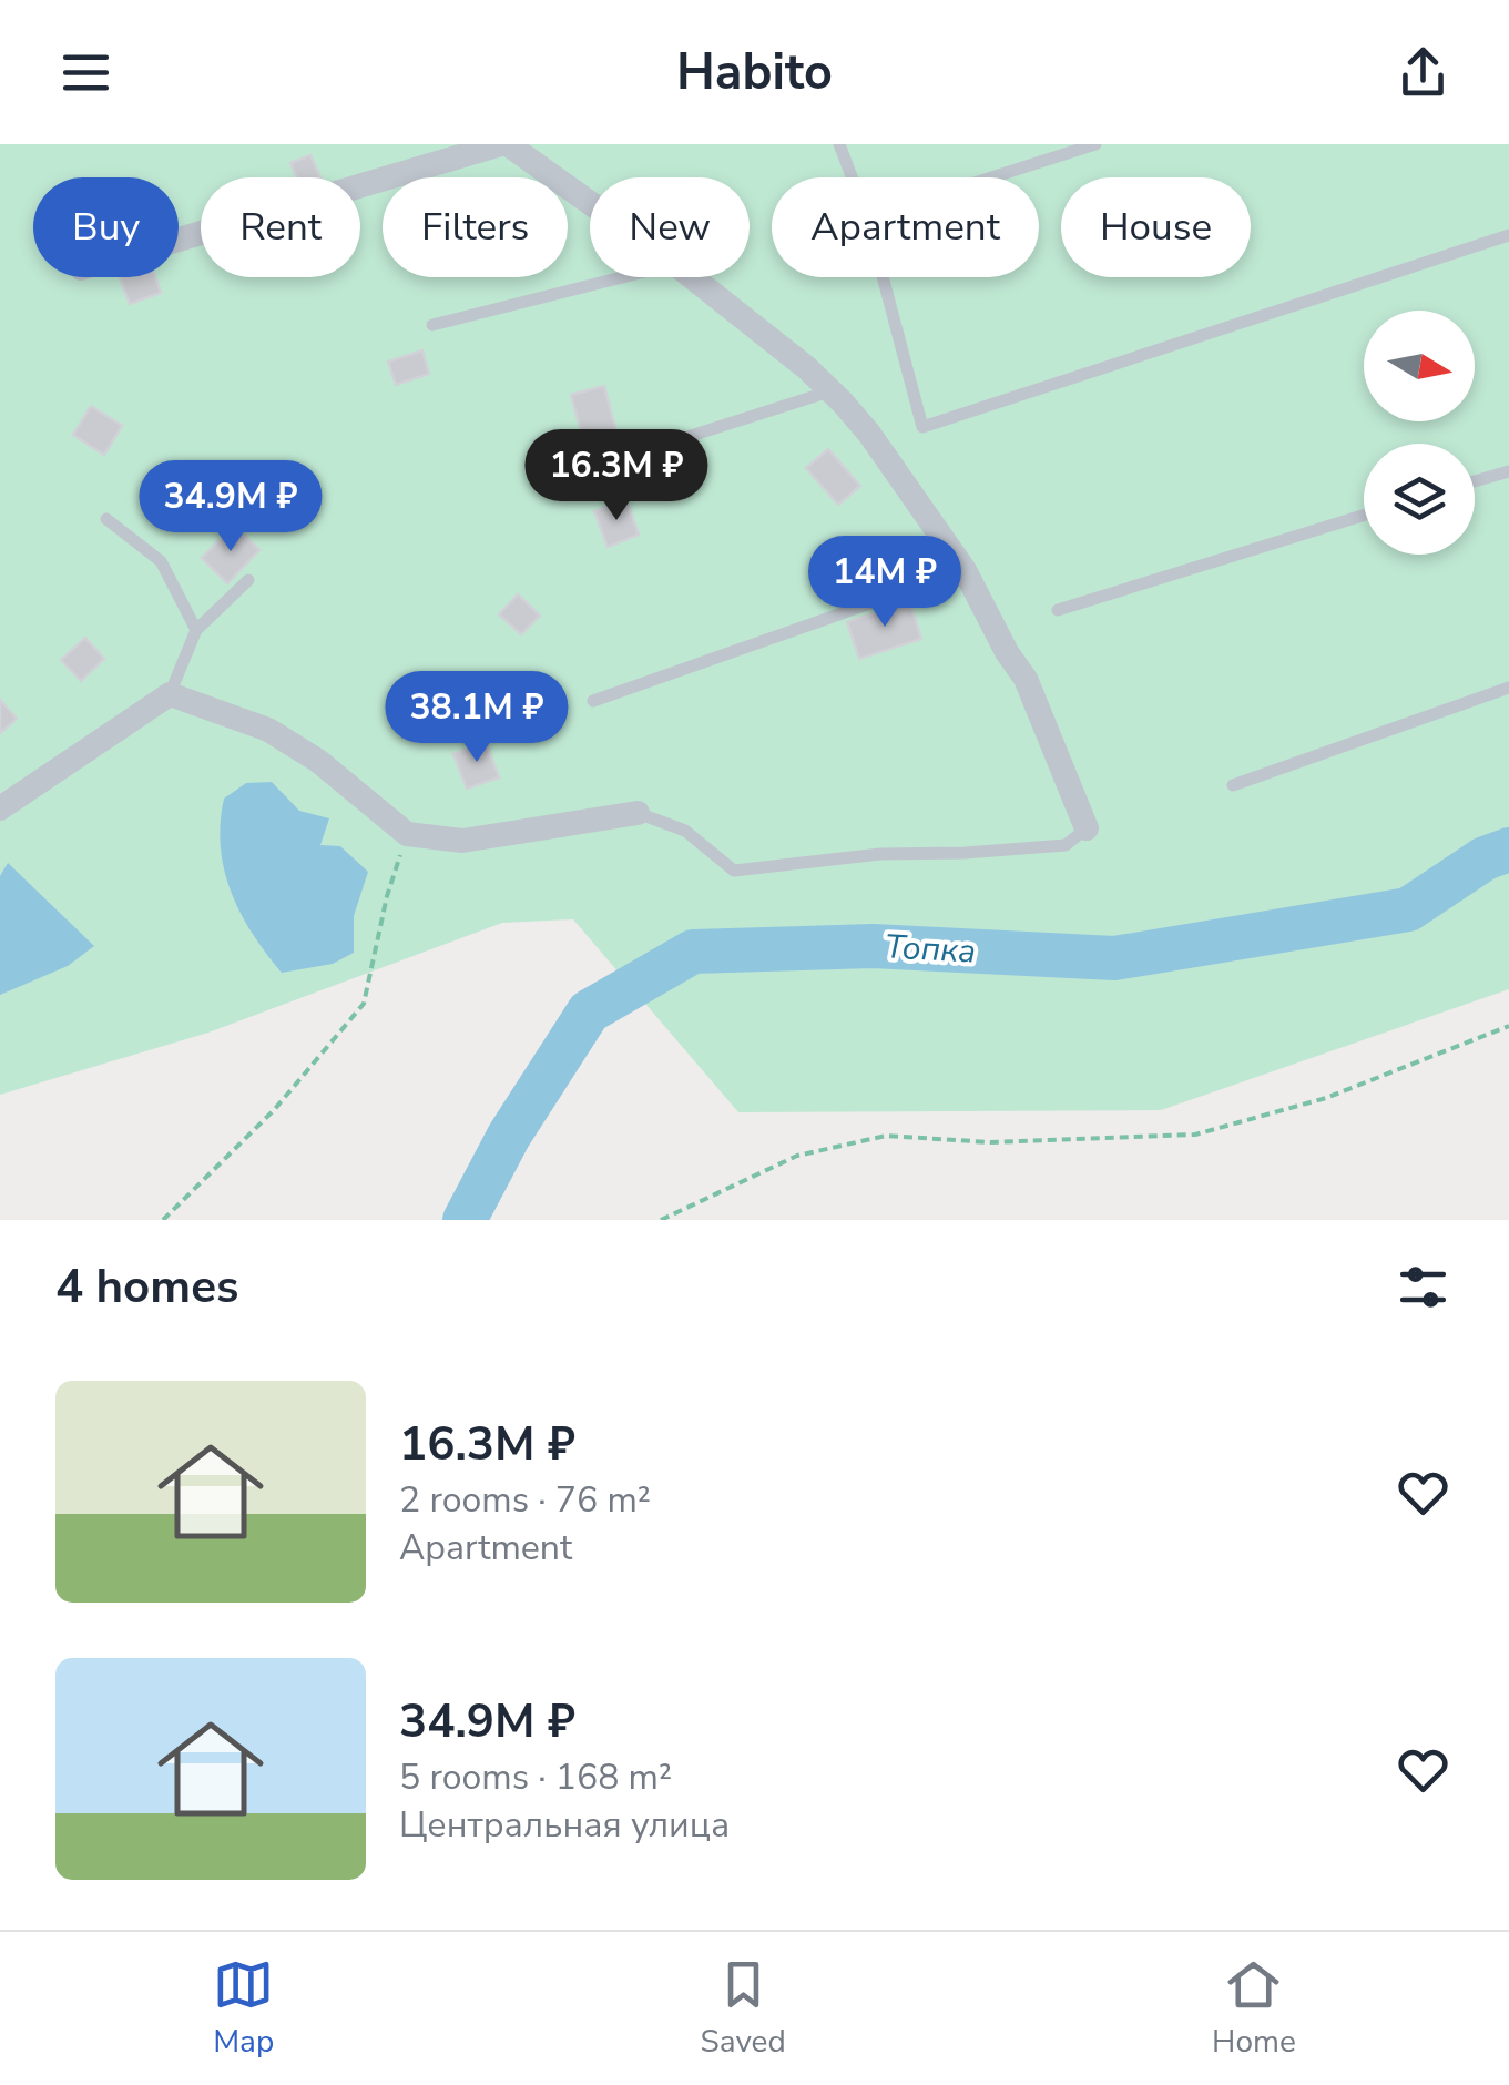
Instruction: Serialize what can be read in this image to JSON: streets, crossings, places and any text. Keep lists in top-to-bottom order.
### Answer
{
  "water": ["Топка"],
  "north": "right",
  "page": {
    "header": "Habito",
    "chip": [
      "Buy",
      "Rent",
      "Filters",
      "New",
      "Apartment",
      "House"
    ],
    "price": [
      "16.3M ₽",
      "34.9M ₽",
      "14M ₽",
      "38.1M ₽"
    ],
    "heading": "4 homes",
    "list": [
      {
        "name": "16.3M ₽",
        "note": "2 rooms · 76 m² · Apartment"
      },
      {
        "name": "34.9M ₽",
        "note": "5 rooms · 168 m² · Центральная улица"
      }
    ],
    "tabs": ["Map", "Saved", "Home"]
  }
}
